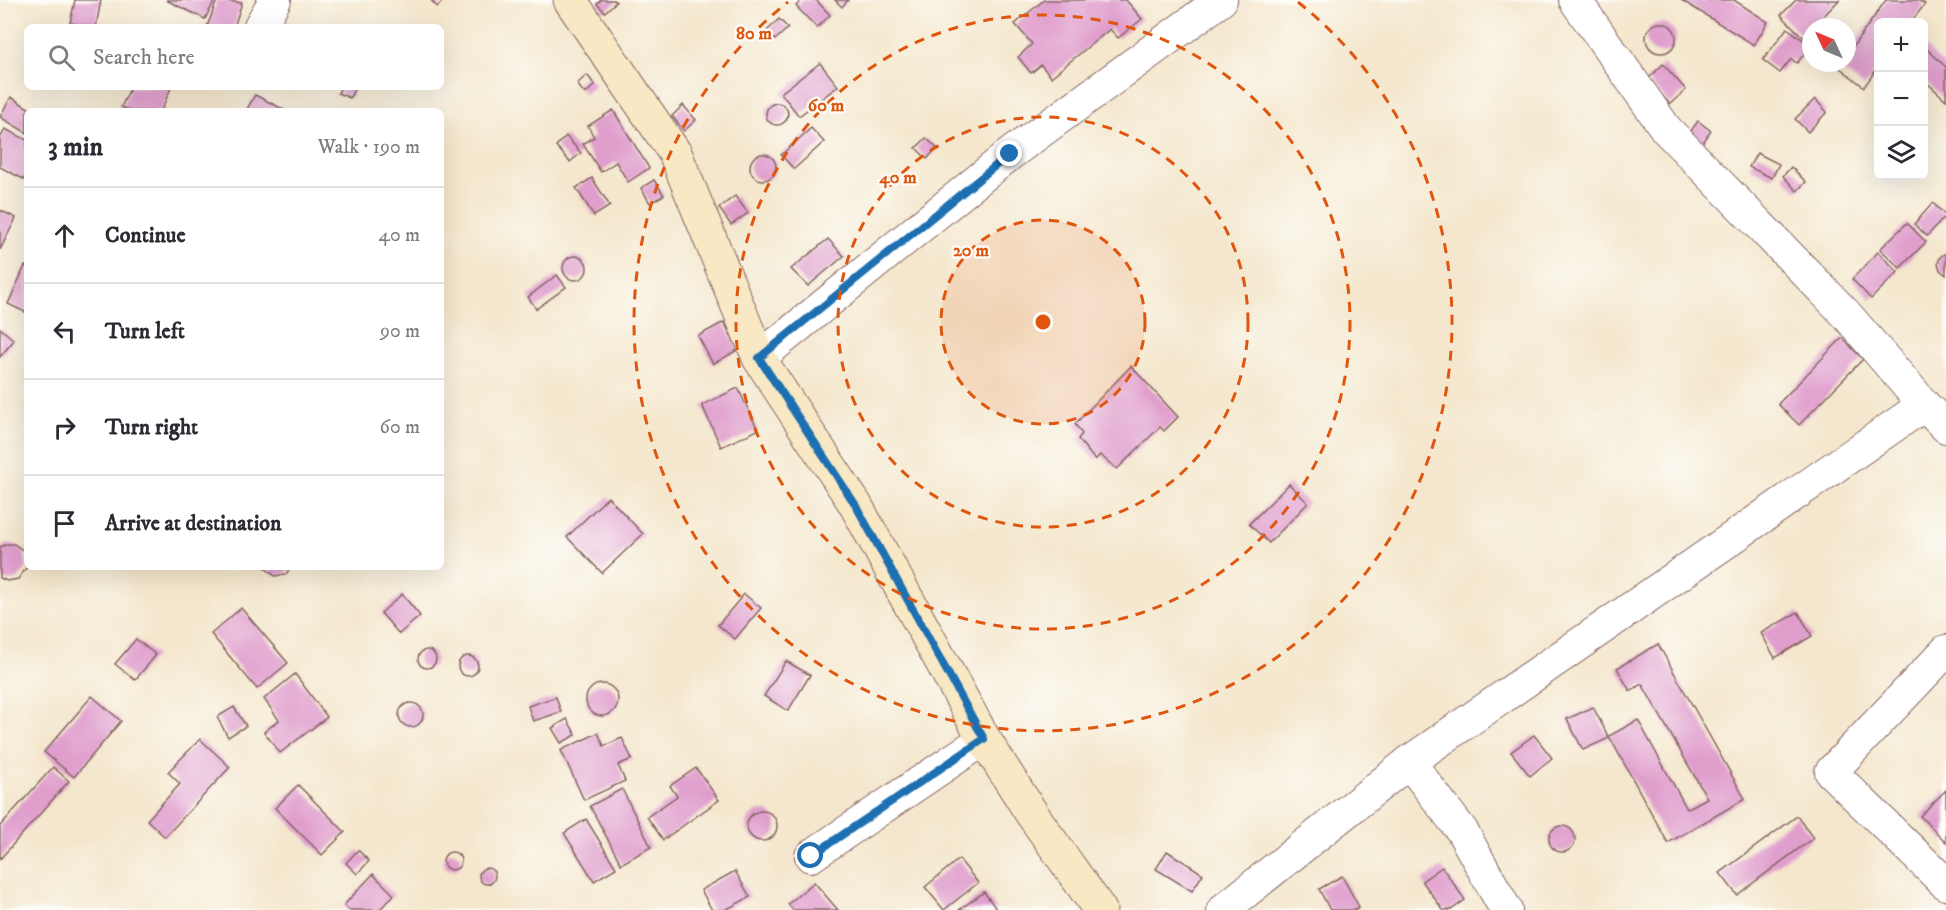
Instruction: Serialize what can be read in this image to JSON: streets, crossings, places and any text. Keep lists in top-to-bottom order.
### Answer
{
  "north": "top left",
  "page": {
    "map_buttons": ["+", "−"],
    "search": "Search here",
    "heading": ["3 min", "Walk · 190 m"],
    "list": [
      ["Continue", "40 m"],
      ["Turn left", "90 m"],
      ["Turn right", "60 m"],
      "Arrive at destination"
    ]
  },
  "rings": [
    "80 m",
    "60 m",
    "40 m",
    "20 m"
  ]
}
